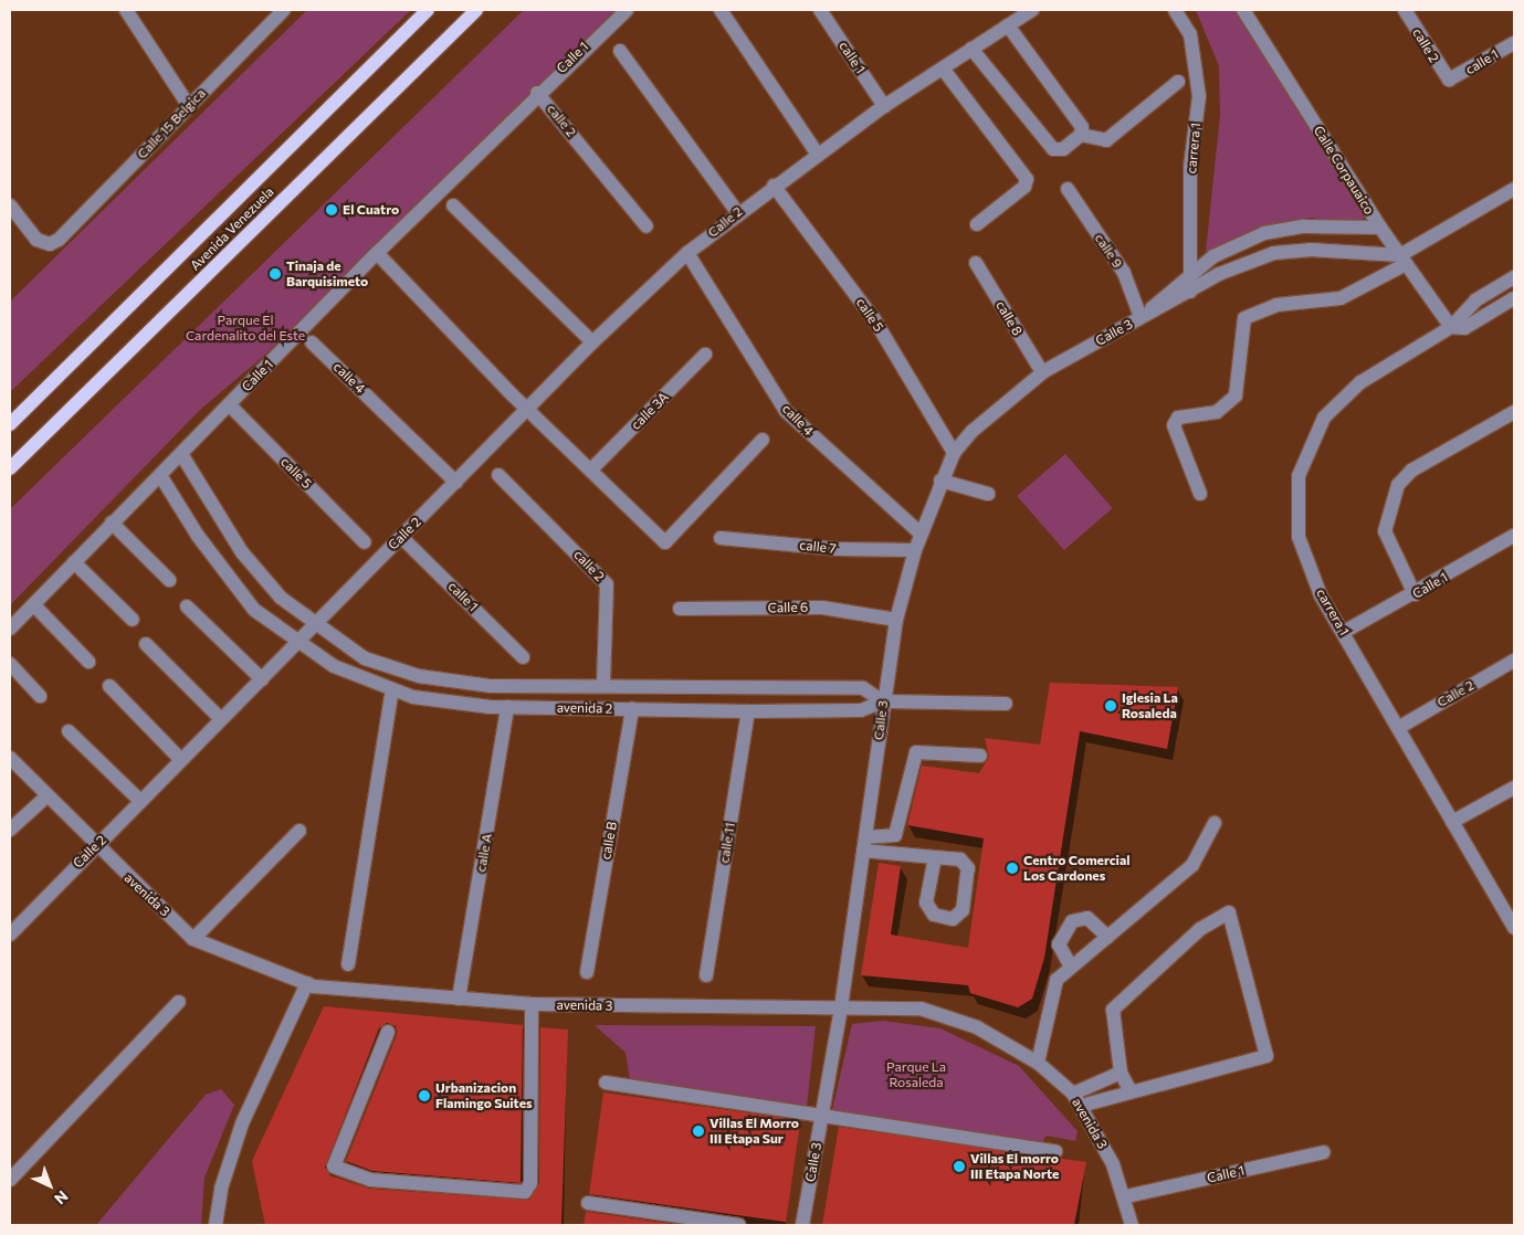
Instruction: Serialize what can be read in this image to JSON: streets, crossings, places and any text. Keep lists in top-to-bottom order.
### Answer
{
  "streets": {
    "main road": ["Avenida Venezuela"],
    "street": [
      "calle 2",
      "Calle 1",
      "calle 1",
      "Calle 15 Belgica",
      "carrera 1",
      "Calle Corpauaico",
      "Calle 2",
      "calle 9",
      "calle 5",
      "calle 8",
      "Calle 3",
      "calle 4",
      "calle 3A",
      "calle 7",
      "Calle 6",
      "avenida 2",
      "calle B",
      "calle 11",
      "calle A",
      "avenida 3"
    ]
  },
  "crossings": [
    ["calle 2", "Calle 1"],
    ["calle 2", "calle 1"],
    ["Calle 1", "carrera 1"],
    ["Calle 1", "calle 5"],
    ["Calle 1", "avenida 2"],
    ["Calle 1", "avenida 3"],
    ["calle 1", "Calle 2"],
    ["carrera 1", "Calle Corpauaico"],
    ["carrera 1", "Calle 2"],
    ["Calle 2", "calle 5"],
    ["Calle 2", "calle 4"],
    ["Calle 2", "avenida 2"],
    ["Calle 2", "avenida 3"],
    ["calle 9", "Calle 3"],
    ["calle 5", "Calle 3"],
    ["calle 8", "Calle 3"],
    ["Calle 3", "calle 4"],
    ["Calle 3", "calle 7"],
    ["Calle 3", "Calle 6"],
    ["Calle 3", "avenida 2"],
    ["Calle 3", "avenida 3"],
    ["avenida 2", "calle B"],
    ["avenida 2", "calle 11"],
    ["avenida 2", "calle A"],
    ["calle A", "avenida 3"]
  ],
  "parks": ["Parque El Cardenalito del Este", "Parque La Rosaleda"],
  "places": [
    "El Cuatro",
    "Tinaja de Barquisimeto",
    "Iglesia La Rosaleda",
    "Centro Comercial Los Cardones",
    "Urbanizacion Flamingo Suites",
    "Villas El Morro III Etapa Sur",
    "Villas El morro III Etapa Norte"
  ],
  "north": "bottom right"
}
